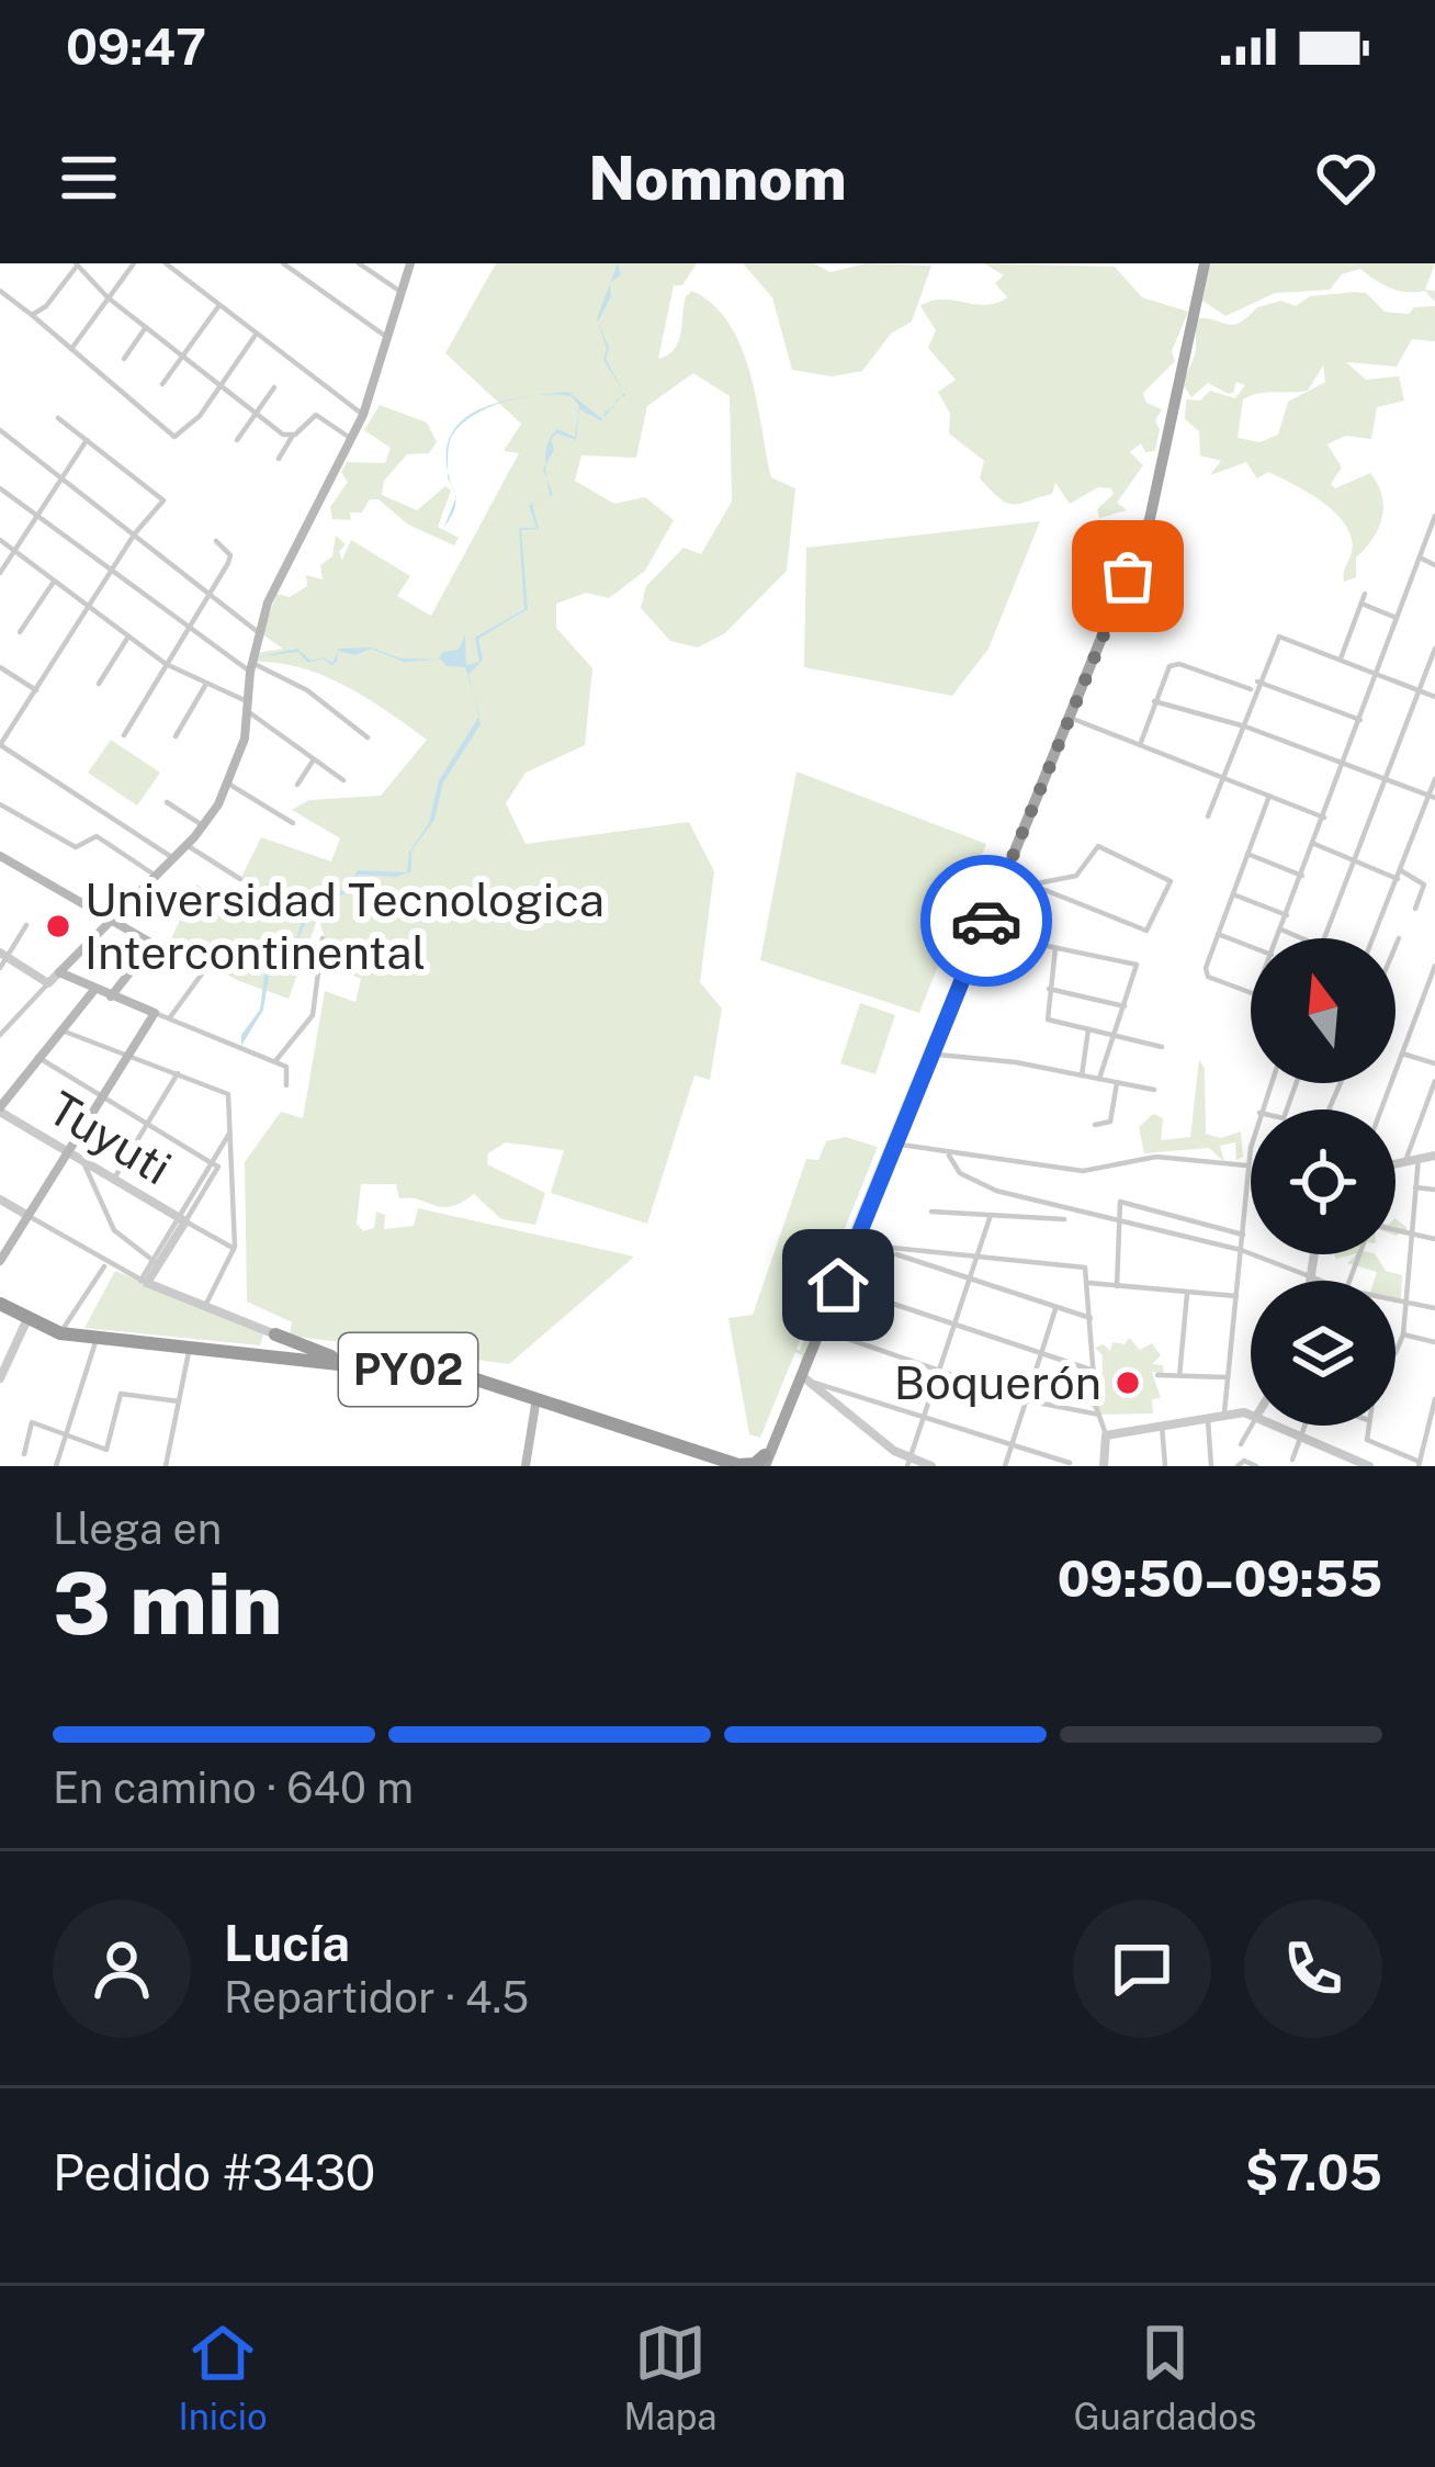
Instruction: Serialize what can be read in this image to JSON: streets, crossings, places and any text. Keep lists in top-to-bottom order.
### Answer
{
  "streets": {
    "highway": ["PY02"],
    "street": ["Tuyuti"]
  },
  "places": ["Universidad Tecnologica Intercontinental", "Boquerón"],
  "north": "top",
  "page": {
    "status": "09:47",
    "header": "Nomnom",
    "heading": ["3 min", "Llega en", "09:50–09:55"],
    "panel": [
      "Lucía",
      "Repartidor · 4.5",
      "Pedido #3430",
      "$7.05"
    ],
    "bar": "En camino · 640 m",
    "tabs": ["Inicio", "Mapa", "Guardados"]
  }
}
